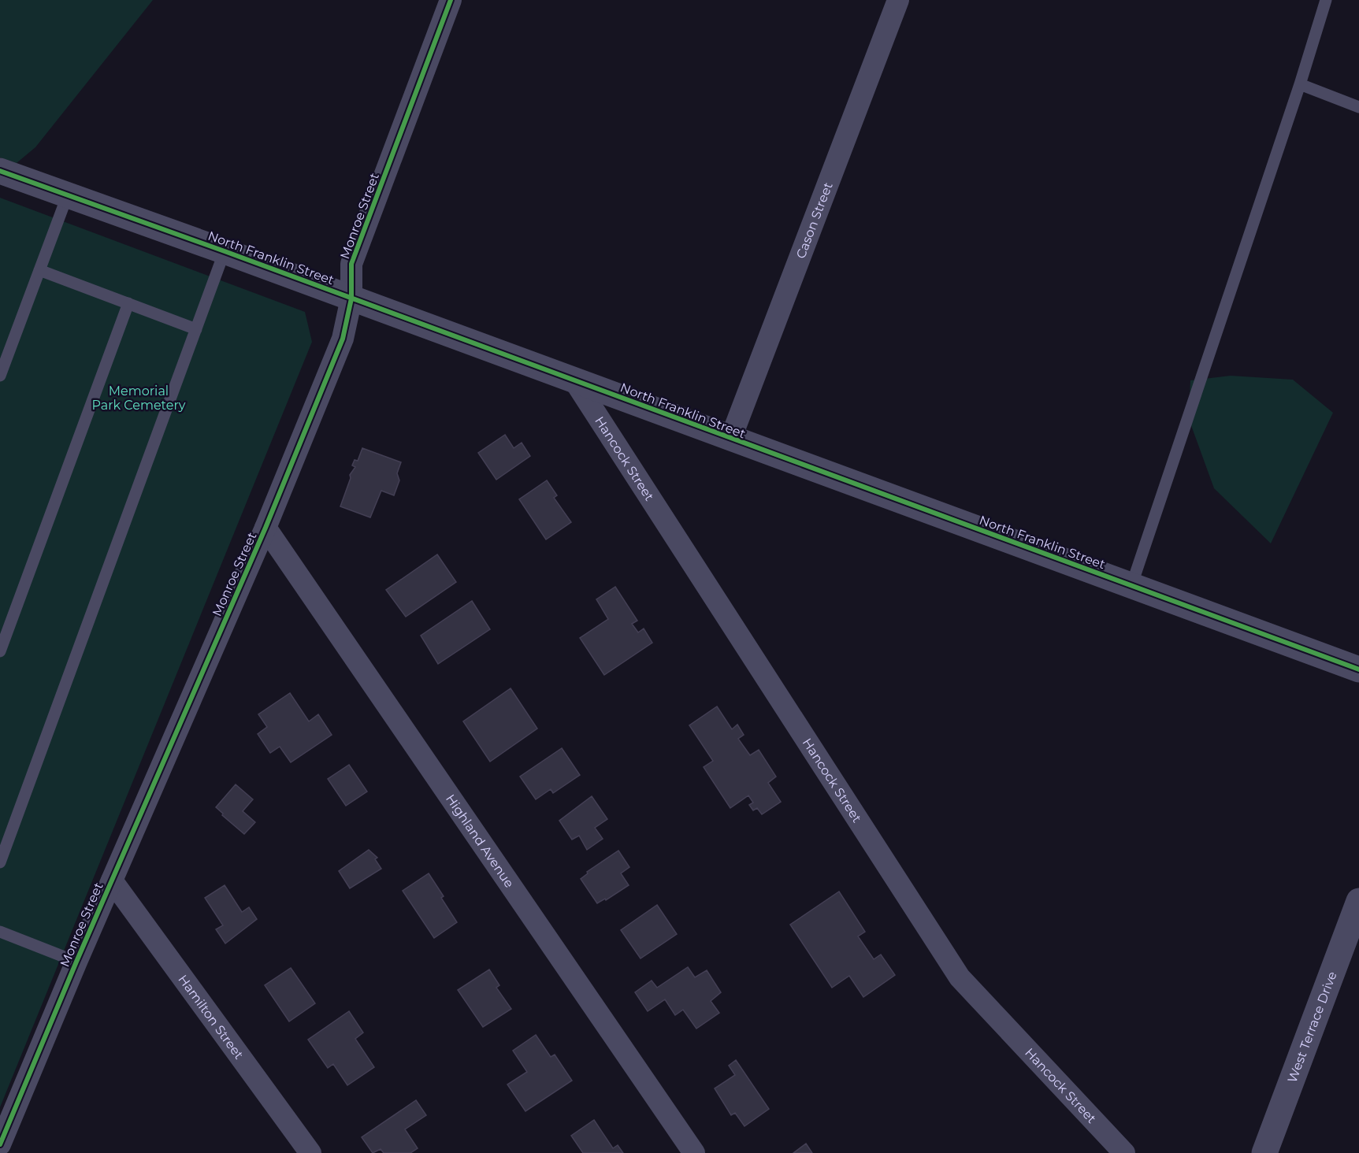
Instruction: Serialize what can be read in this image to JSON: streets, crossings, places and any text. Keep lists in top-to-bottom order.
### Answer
{
  "streets": {
    "street": [
      "Monroe Street",
      "Cason Street",
      "North Franklin Street",
      "Hancock Street",
      "Highland Avenue",
      "Hamilton Street",
      "West Terrace Drive"
    ]
  },
  "crossings": [
    ["Monroe Street", "North Franklin Street"],
    ["Monroe Street", "Highland Avenue"],
    ["Monroe Street", "Hamilton Street"],
    ["Cason Street", "North Franklin Street"],
    ["North Franklin Street", "Hancock Street"]
  ],
  "parks": ["Memorial Park Cemetery"]
}
